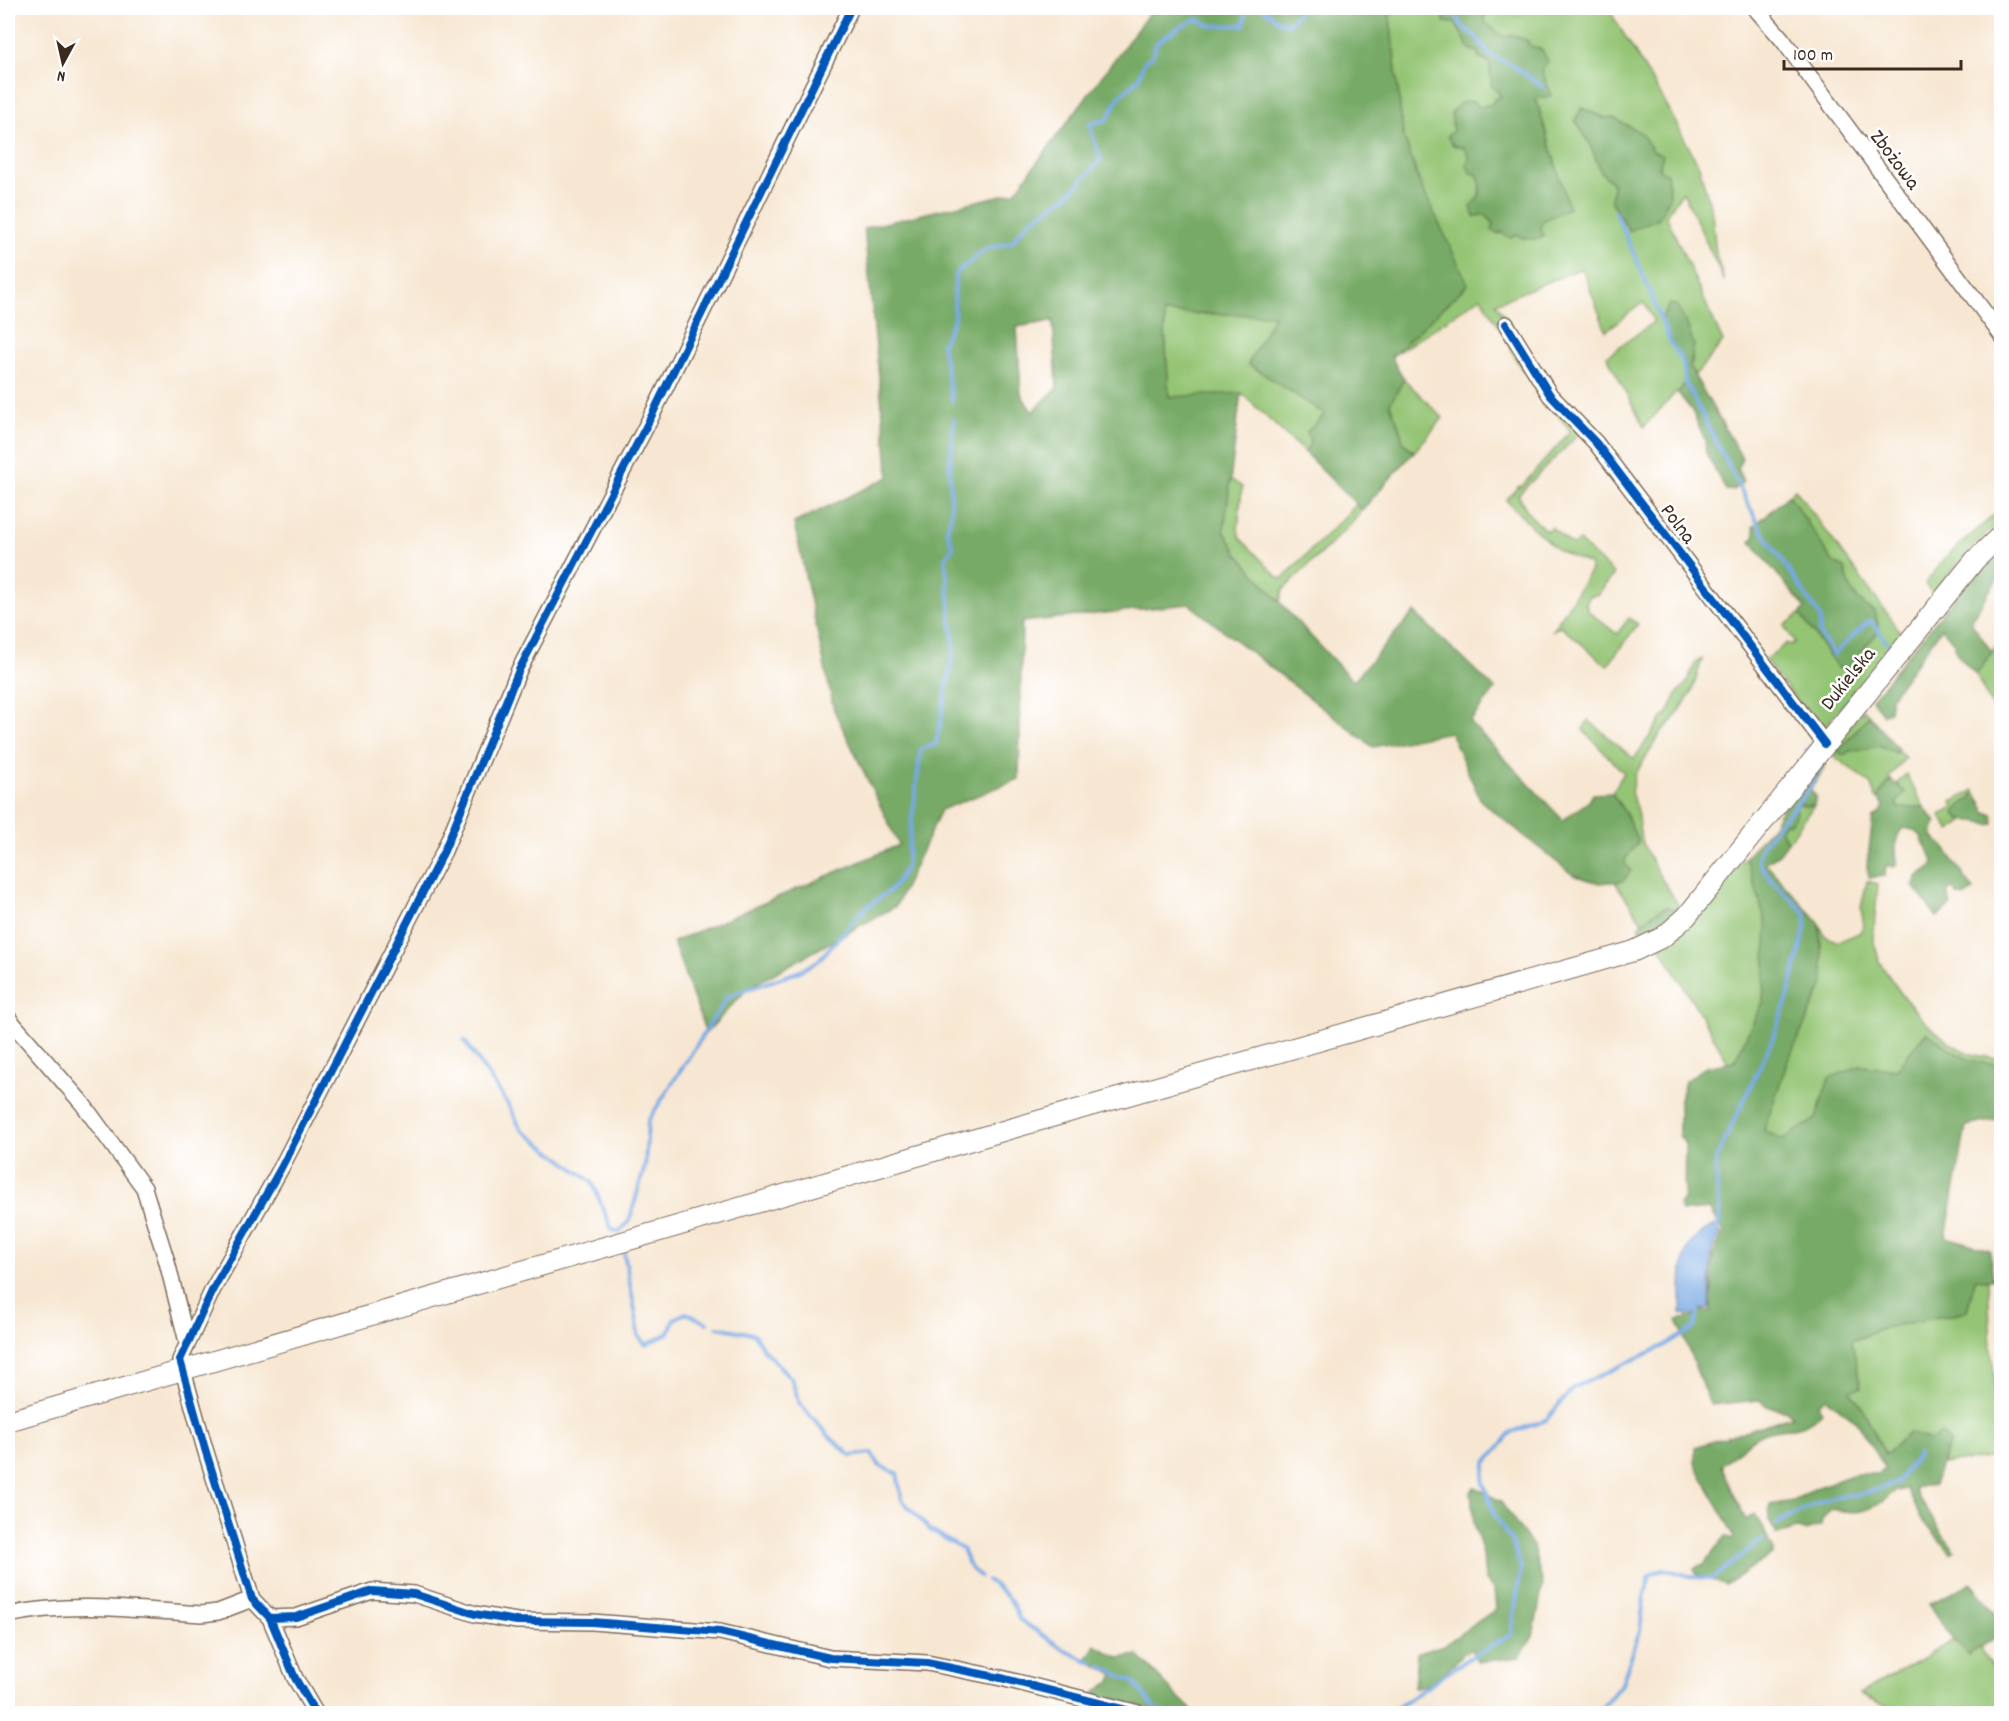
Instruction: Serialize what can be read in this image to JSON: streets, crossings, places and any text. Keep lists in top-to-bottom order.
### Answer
{
  "streets": {
    "main road": ["Dukielska"],
    "street": ["Zbożowa", "Polna"]
  },
  "crossings": [
    ["Polna", "Dukielska"]
  ],
  "scale_bar": "100 m",
  "north": "bottom"
}
